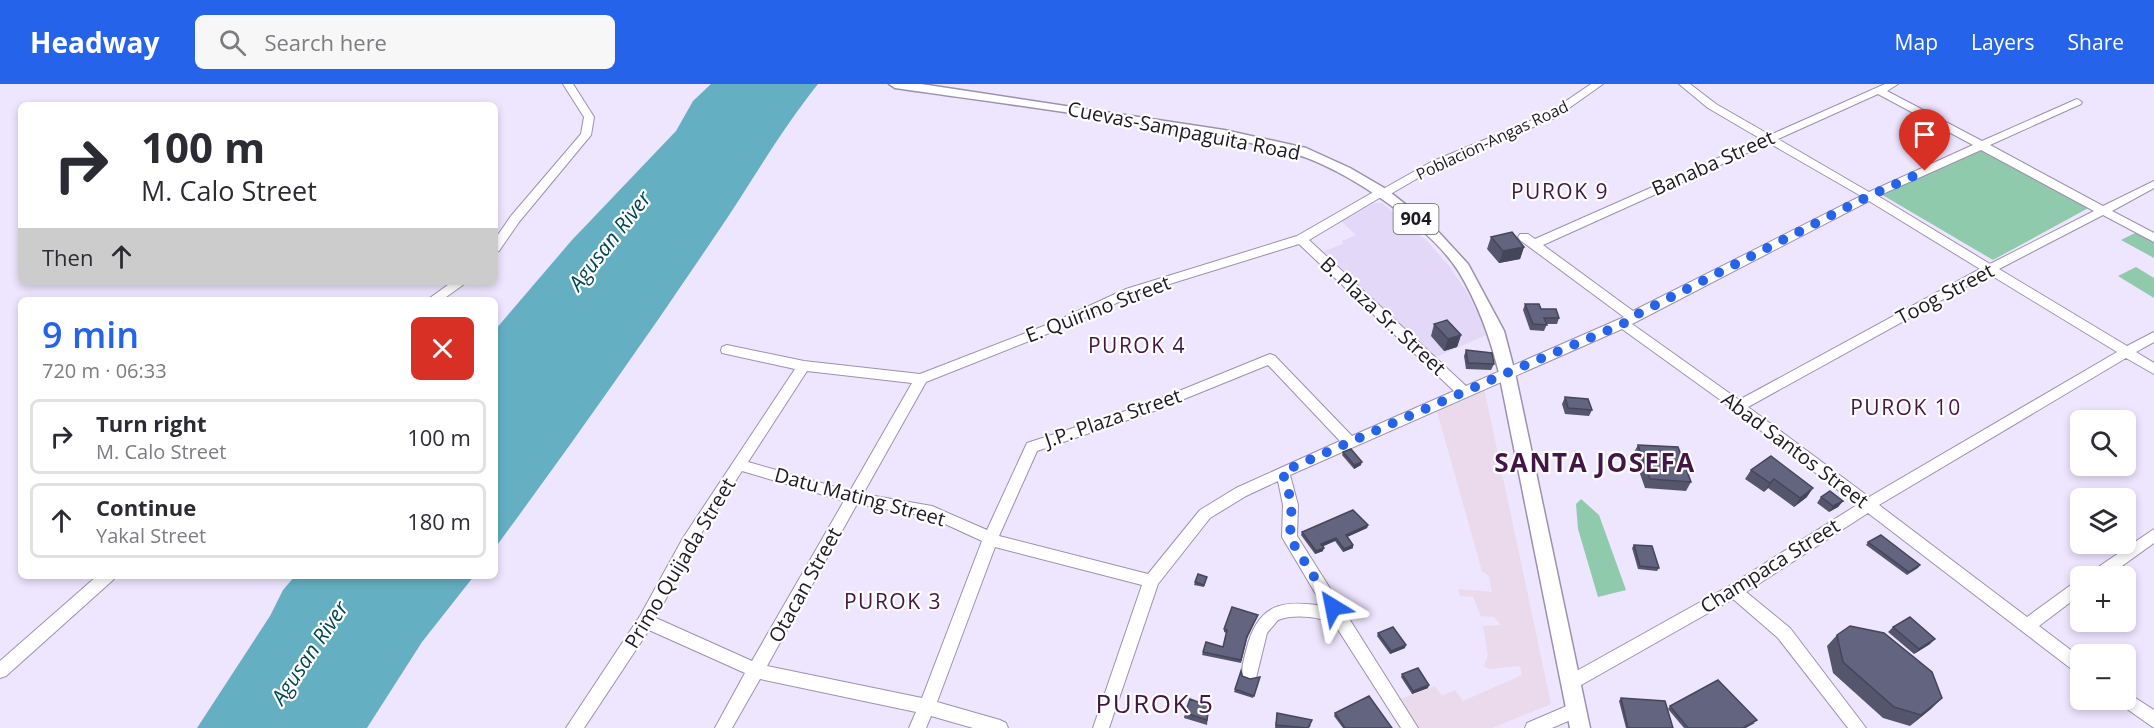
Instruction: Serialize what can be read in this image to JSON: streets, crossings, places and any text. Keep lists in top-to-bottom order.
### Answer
{
  "streets": {
    "main road": ["Cuevas-Sampaguita Road", "904"],
    "street": [
      "Poblacion-Angas Road",
      "Banaba Street",
      "Toog Street",
      "E. Quirino Street",
      "B. Plaza Sr. Street",
      "J.P. Plaza Street",
      "Abad Santos Street",
      "Datu Mating Street",
      "Primo Quijada Street",
      "Champaca Street",
      "Otacan Street"
    ]
  },
  "crossings": [
    ["Cuevas-Sampaguita Road", "Poblacion-Angas Road"],
    ["Cuevas-Sampaguita Road", "E. Quirino Street"],
    ["Cuevas-Sampaguita Road", "Champaca Street"],
    ["Poblacion-Angas Road", "E. Quirino Street"],
    ["Banaba Street", "Abad Santos Street"],
    ["Toog Street", "Abad Santos Street"],
    ["E. Quirino Street", "B. Plaza Sr. Street"],
    ["E. Quirino Street", "Primo Quijada Street"],
    ["E. Quirino Street", "Otacan Street"],
    ["J.P. Plaza Street", "Datu Mating Street"],
    ["Abad Santos Street", "Champaca Street"],
    ["Datu Mating Street", "Primo Quijada Street"],
    ["Datu Mating Street", "Otacan Street"]
  ],
  "districts": [
    "PUROK 9",
    "PUROK 4",
    "PUROK 10",
    "SANTA JOSEFA",
    "PUROK 3",
    "PUROK 5"
  ],
  "water": ["Agusan River"],
  "page": {
    "header": "Headway",
    "search": "Search here",
    "nav": ["Map", "Layers", "Share"],
    "turn": ["100 m", "M. Calo Street"],
    "then": "Then",
    "heading": ["9 min", "720 m · 06:33"],
    "list": [
      {
        "name": "Turn right",
        "note": "M. Calo Street",
        "value": "100 m"
      },
      {
        "name": "Continue",
        "note": "Yakal Street",
        "value": "180 m"
      }
    ],
    "map_buttons": ["+", "−"]
  }
}
